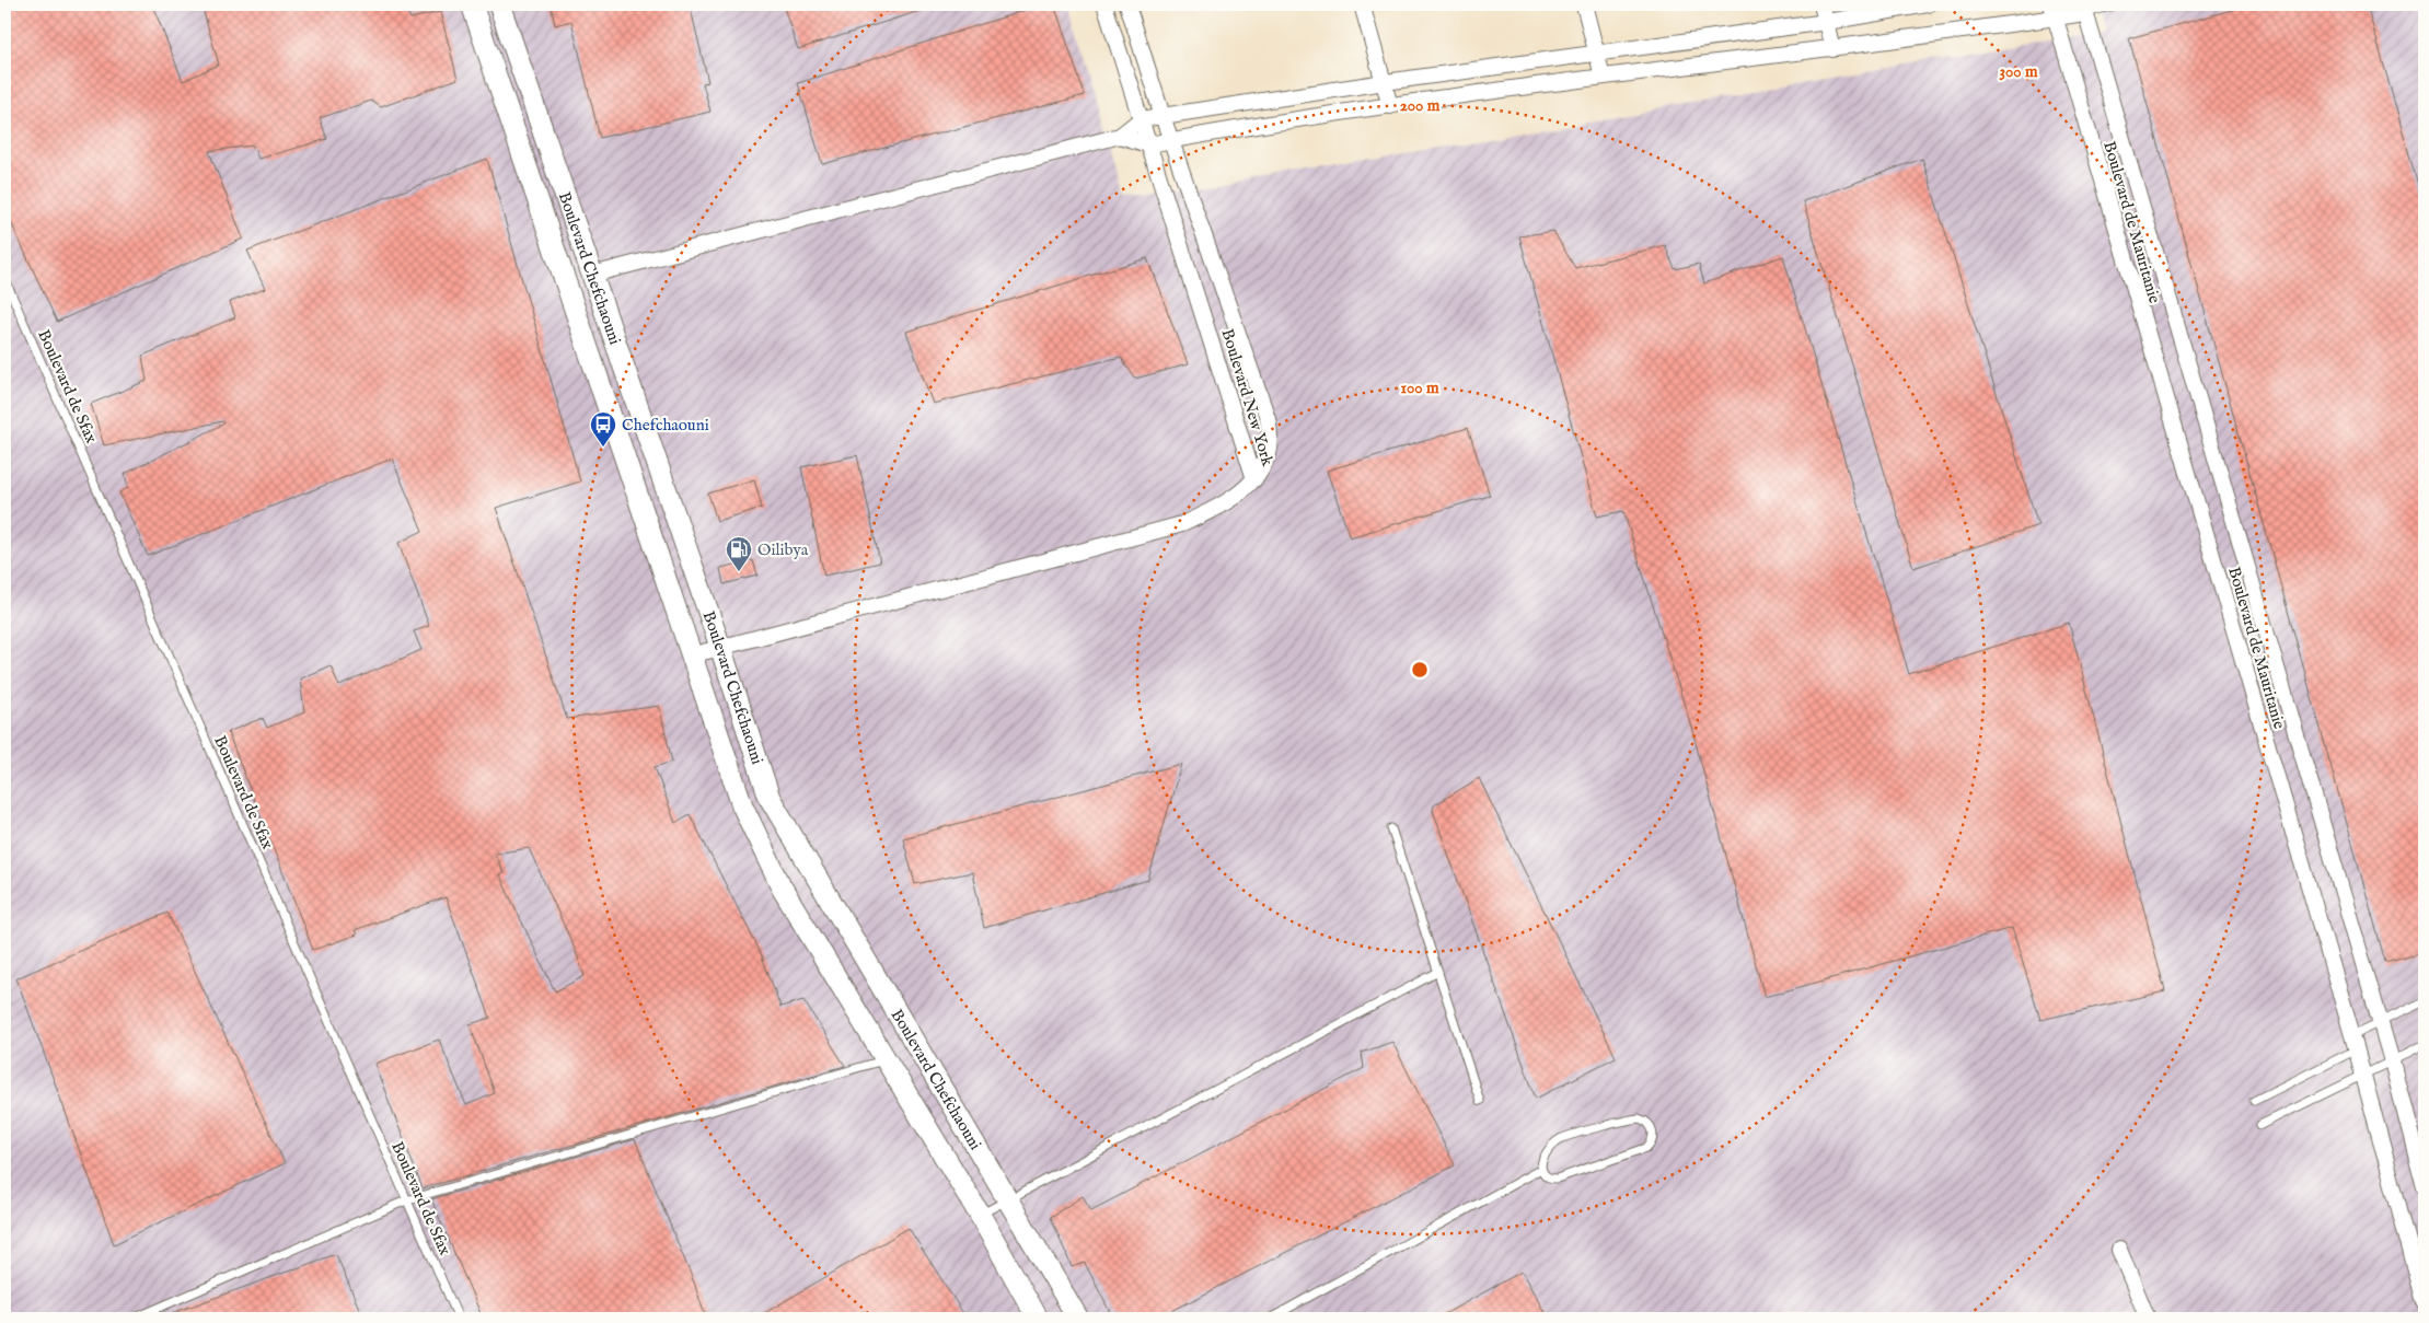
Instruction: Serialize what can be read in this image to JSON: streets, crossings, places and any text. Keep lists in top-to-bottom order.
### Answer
{
  "streets": {
    "street": ["Boulevard de Mauritanie", "Boulevard Chefchaouni", "Boulevard New York"],
    "lane": ["Boulevard de Sfax"]
  },
  "places": {
    "bus stop": ["Chefchaouni"],
    "fuel station": ["Oilibya"]
  },
  "rings": ["300 m", "200 m", "100 m"]
}
